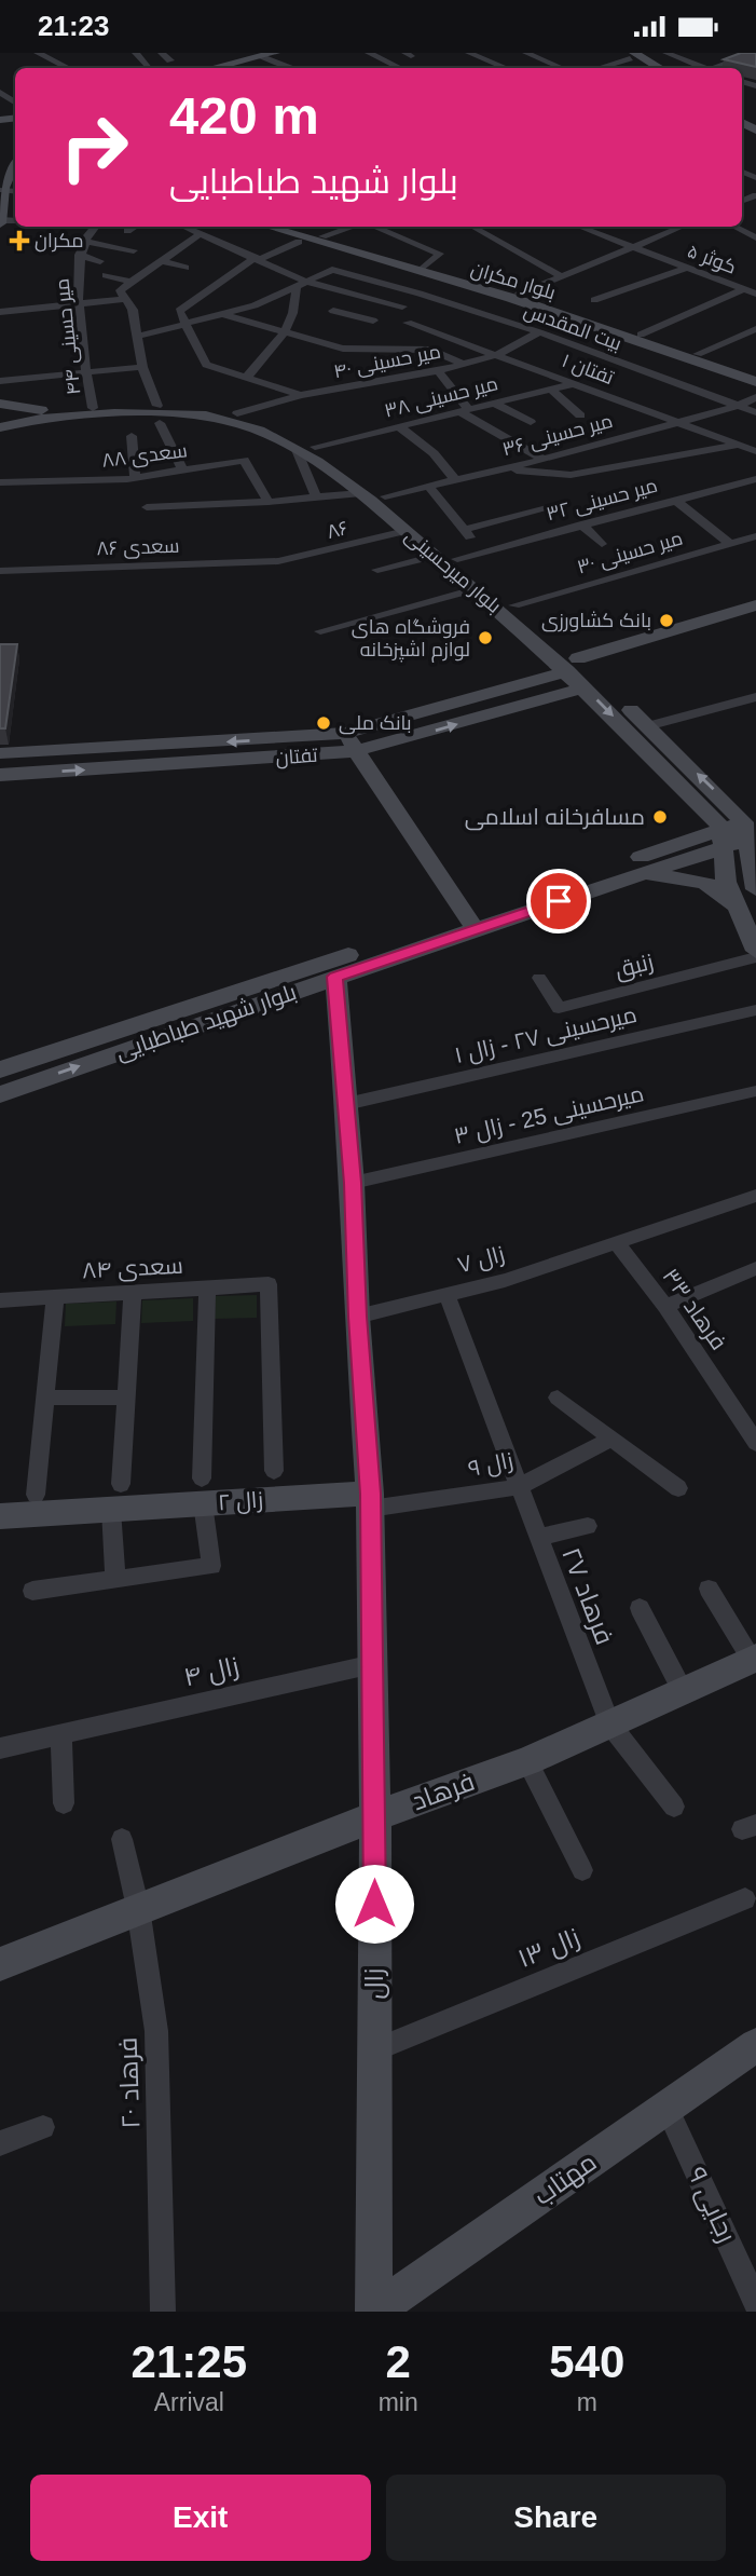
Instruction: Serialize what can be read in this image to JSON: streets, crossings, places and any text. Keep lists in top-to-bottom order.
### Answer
{
  "streets": {
    "main road": [
      "بلوار مکران",
      "بلوار میرحسینی",
      "تفتان",
      "بلوار شهید طباطبایی",
      "زال ۲",
      "فرهاد",
      "زال",
      "مهتاب"
    ],
    "street": [
      "کوثر ۵",
      "بیت المقدس",
      "میر حسینی ۴۴",
      "میر حسینی ۴۰",
      "تفتان ۱",
      "میر حسینی ۳۸",
      "میر حسینی ۳۶",
      "سعدی ۸۸",
      "میر حسینی ۳۲",
      "۸۶",
      "سعدی ۸۶",
      "میر حسینی ۳۰",
      "زنبق",
      "میرحسینی ۲۷ - زال ۱",
      "میرحسینی 25 - زال ۳",
      "زال ۷",
      "سعدی ۸۴",
      "فرهاد ۳۳",
      "زال ۹",
      "فرهاد ۲۷",
      "زال ۴",
      "زال ۱۳",
      "فرهاد ۲۰",
      "رجایی ۹"
    ]
  },
  "crossings": [
    ["بیت المقدس", "میر حسینی ۴۰"],
    ["بیت المقدس", "میر حسینی ۳۶"],
    ["میر حسینی ۴۴", "بلوار میرحسینی"],
    ["میر حسینی ۴۰", "تفتان ۱"],
    ["میر حسینی ۴۰", "بلوار میرحسینی"],
    ["تفتان ۱", "میر حسینی ۳۸"],
    ["تفتان ۱", "میر حسینی ۳۶"],
    ["میر حسینی ۳۸", "بلوار میرحسینی"],
    ["میر حسینی ۳۶", "بلوار میرحسینی"],
    ["میر حسینی ۳۲", "بلوار میرحسینی"],
    ["۸۶", "سعدی ۸۶"],
    ["۸۶", "بلوار میرحسینی"],
    ["میر حسینی ۳۰", "بلوار میرحسینی"],
    ["بلوار میرحسینی", "تفتان"],
    ["بلوار میرحسینی", "بلوار شهید طباطبایی"],
    ["بلوار شهید طباطبایی", "زال"],
    ["میرحسینی ۲۷ - زال ۱", "زال"],
    ["میرحسینی 25 - زال ۳", "زال"],
    ["زال ۷", "فرهاد ۳۳"],
    ["زال ۷", "فرهاد ۲۷"],
    ["زال ۷", "زال"],
    ["زال ۹", "زال ۲"],
    ["زال ۹", "فرهاد ۲۷"],
    ["زال ۹", "زال"],
    ["زال ۲", "زال"],
    ["فرهاد ۲۷", "فرهاد"],
    ["زال ۴", "زال"],
    ["فرهاد", "زال"],
    ["فرهاد", "فرهاد ۲۰"],
    ["زال ۱۳", "زال"],
    ["زال", "مهتاب"],
    ["مهتاب", "رجایی ۹"]
  ],
  "places": {
    "health": ["مکران"],
    "other": [
      "بانک کشاورزی",
      "فروشگاه های لوازم اشپزخانه",
      "بانک ملی",
      "مسافرخانه اسلامی"
    ]
  },
  "page": {
    "status": "21:23",
    "turn": ["420 m", "بلوار شهید طباطبایی"],
    "eta": [
      "21:25",
      "Arrival",
      "2",
      "min",
      "540",
      "m"
    ],
    "buttons": ["Exit", "Share"]
  }
}
